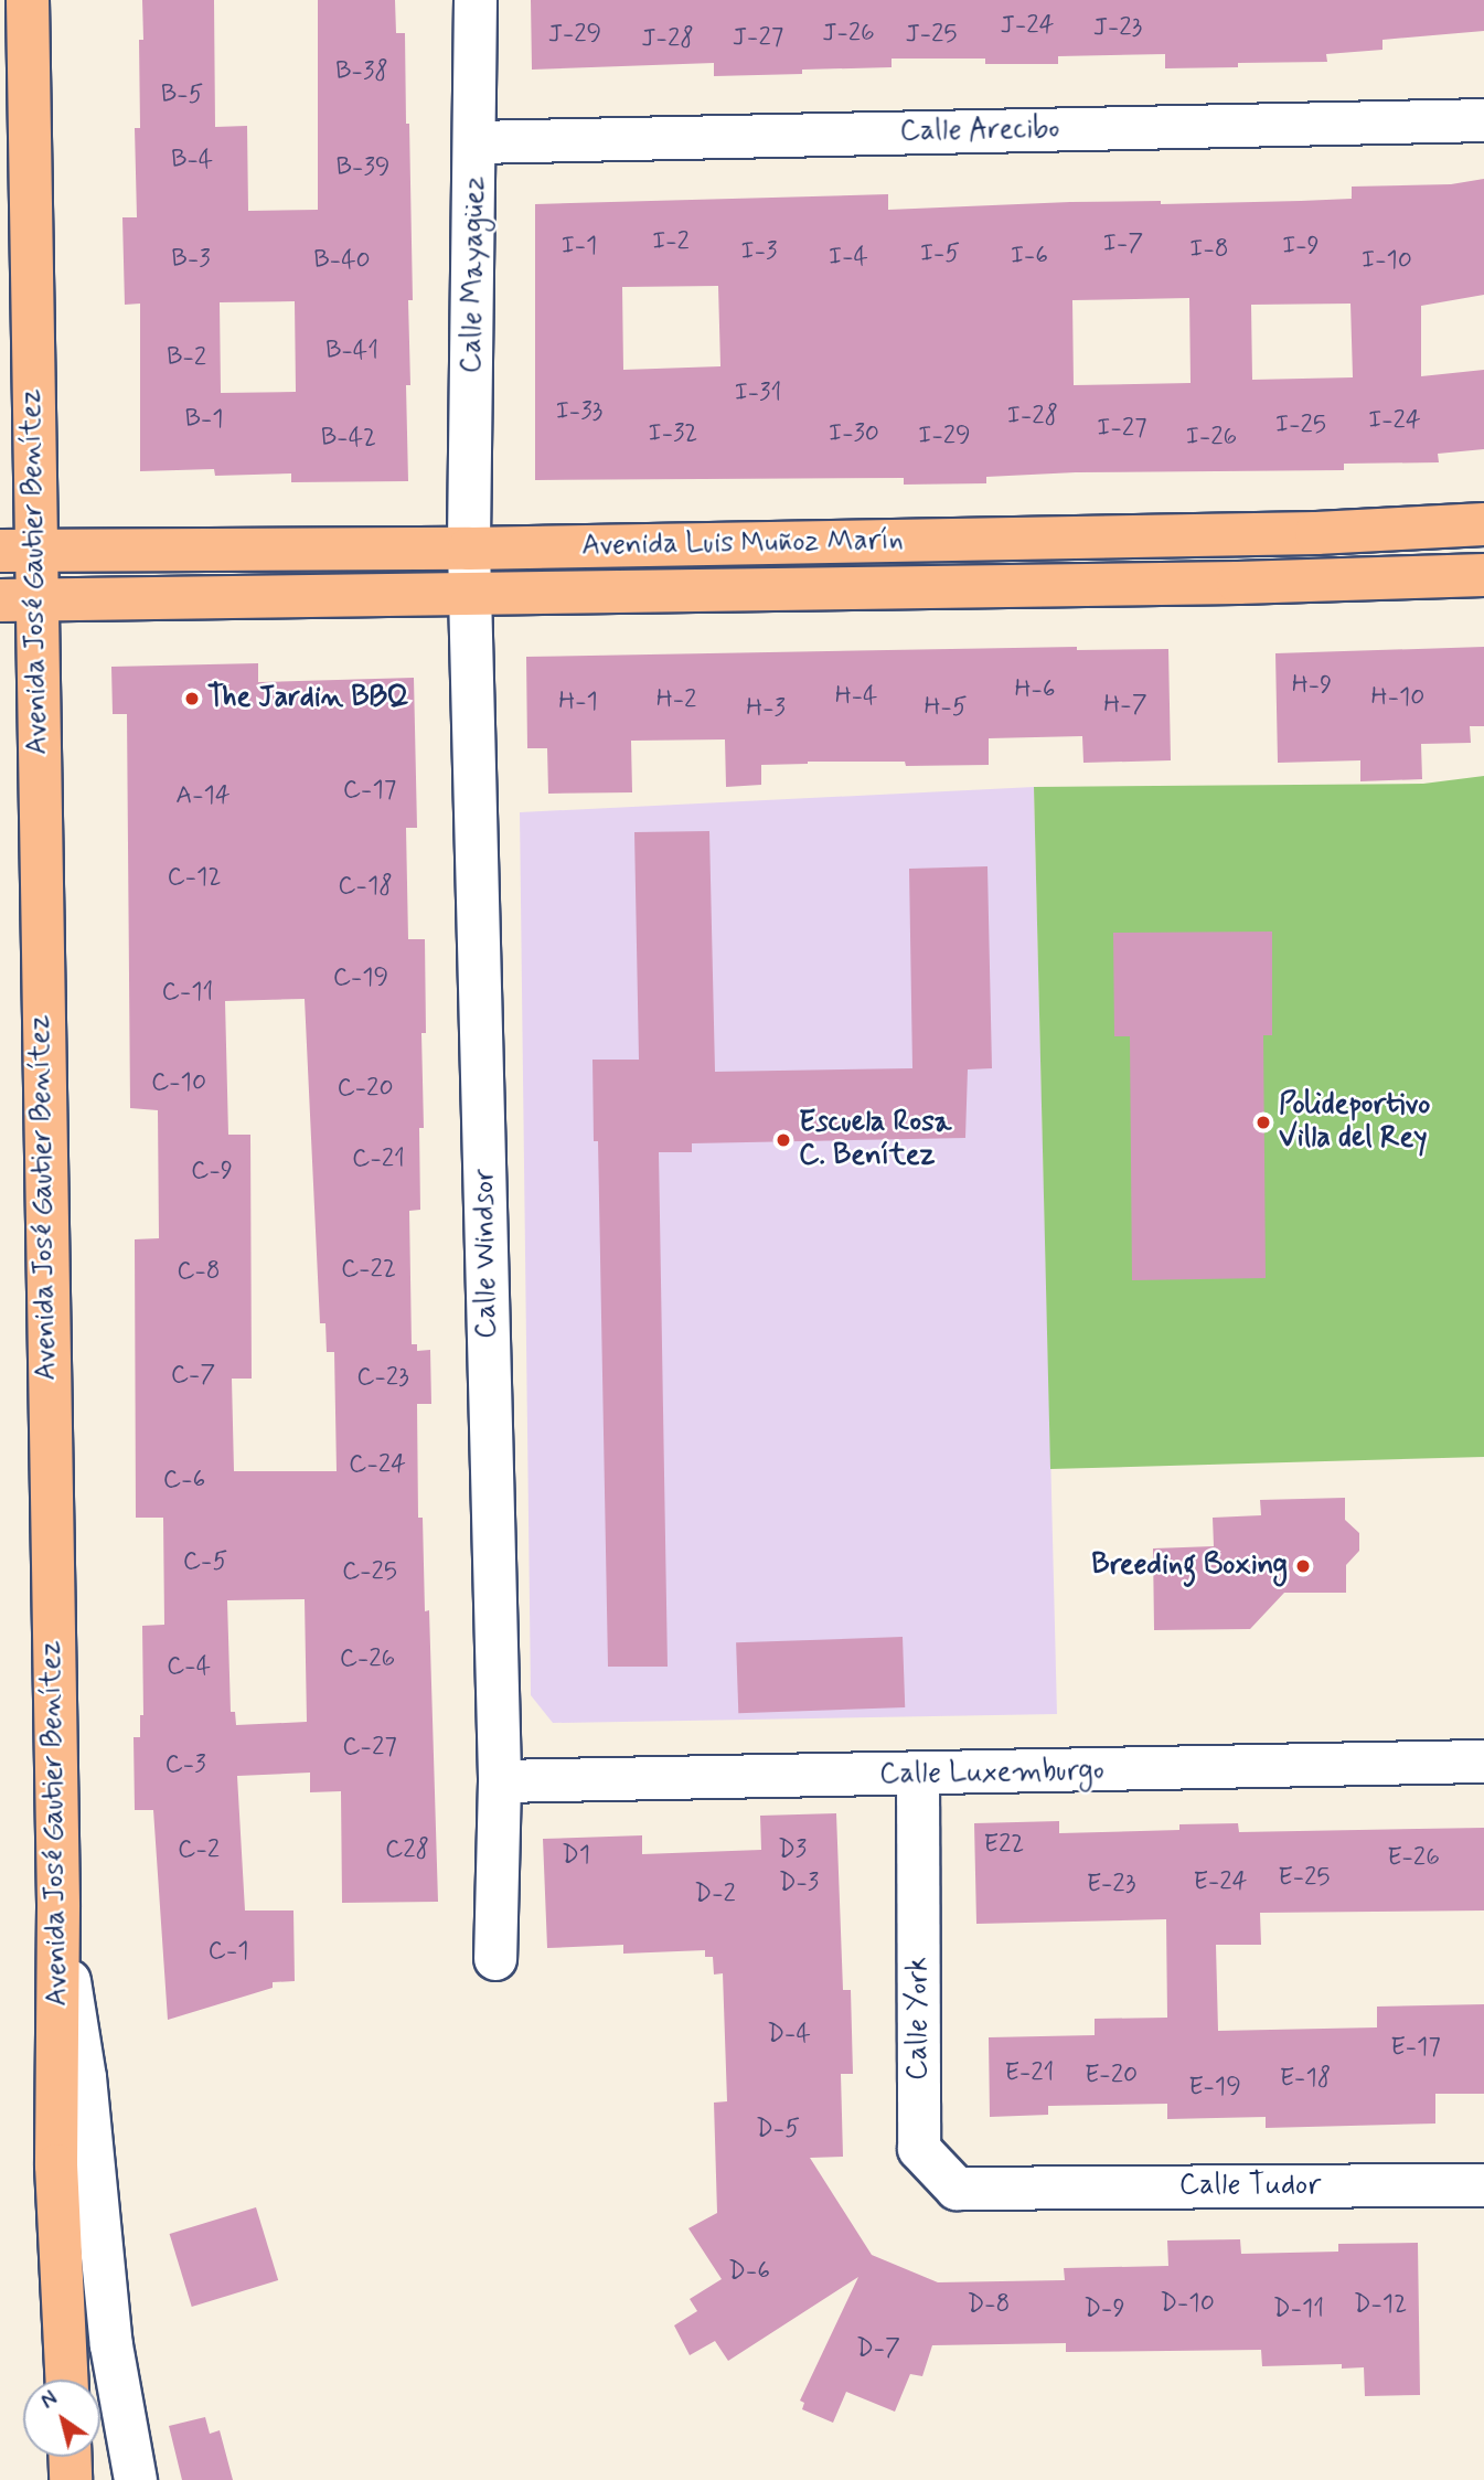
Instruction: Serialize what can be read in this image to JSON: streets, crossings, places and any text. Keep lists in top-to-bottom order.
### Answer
{
  "streets": {
    "main road": ["Avenida Luis Muñoz Marín", "Avenida José Gautier Benítez"],
    "street": [
      "Calle Arecibo",
      "Calle Mayagüez",
      "Calle Windsor",
      "Calle Luxemburgo",
      "Calle York",
      "Calle Tudor"
    ]
  },
  "crossings": [
    ["Calle Arecibo", "Calle Mayagüez"],
    ["Calle Mayagüez", "Avenida Luis Muñoz Marín"],
    ["Calle Mayagüez", "Calle Windsor"],
    ["Avenida Luis Muñoz Marín", "Avenida José Gautier Benítez"],
    ["Avenida Luis Muñoz Marín", "Calle Windsor"],
    ["Calle Windsor", "Calle Luxemburgo"],
    ["Calle Luxemburgo", "Calle York"],
    ["Calle York", "Calle Tudor"]
  ],
  "places": [
    "The Jardin BBQ",
    "Polideportivo Villa del Rey",
    "Escuela Rosa C. Benítez",
    "Breeding Boxing"
  ],
  "house_numbers": [
    "J-24",
    "J-23",
    "J-26",
    "J-29",
    "J-25",
    "J-27",
    "J-28",
    "B-38",
    "B-5",
    "B-4",
    "B-39",
    "I-2",
    "I-7",
    "I-1",
    "I-9",
    "I-8",
    "I-3",
    "I-5",
    "I-6",
    "I-4",
    "B-3",
    "B-40",
    "I-10",
    "B-41",
    "B-2",
    "I-31",
    "I-33",
    "I-28",
    "B-1",
    "I-24",
    "I-25",
    "I-27",
    "I-32",
    "I-30",
    "I-29",
    "I-26",
    "B-42",
    "H-9",
    "H-6",
    "H-4",
    "H-10",
    "H-2",
    "H-1",
    "H-7",
    "H-5",
    "H-3",
    "C-17",
    "A-14",
    "C-12",
    "C-18",
    "C-19",
    "C-11",
    "C-10",
    "C-20",
    "C-21",
    "C-9",
    "C-22",
    "C-8",
    "C-7",
    "C-23",
    "C-24",
    "C-6",
    "C-5",
    "C-25",
    "C-26",
    "C-4",
    "C-27",
    "C-3",
    "E22",
    "C-2",
    "C28",
    "D3",
    "D1",
    "E-26",
    "E-25",
    "E-24",
    "D-3",
    "E-23",
    "D-2",
    "C-1",
    "D-4",
    "E-17",
    "E-21",
    "E-20",
    "E-18",
    "E-19",
    "D-5",
    "D-6",
    "D-10",
    "D-8",
    "D-12",
    "D-9",
    "D-11",
    "D-7"
  ],
  "north": "top left"
}
